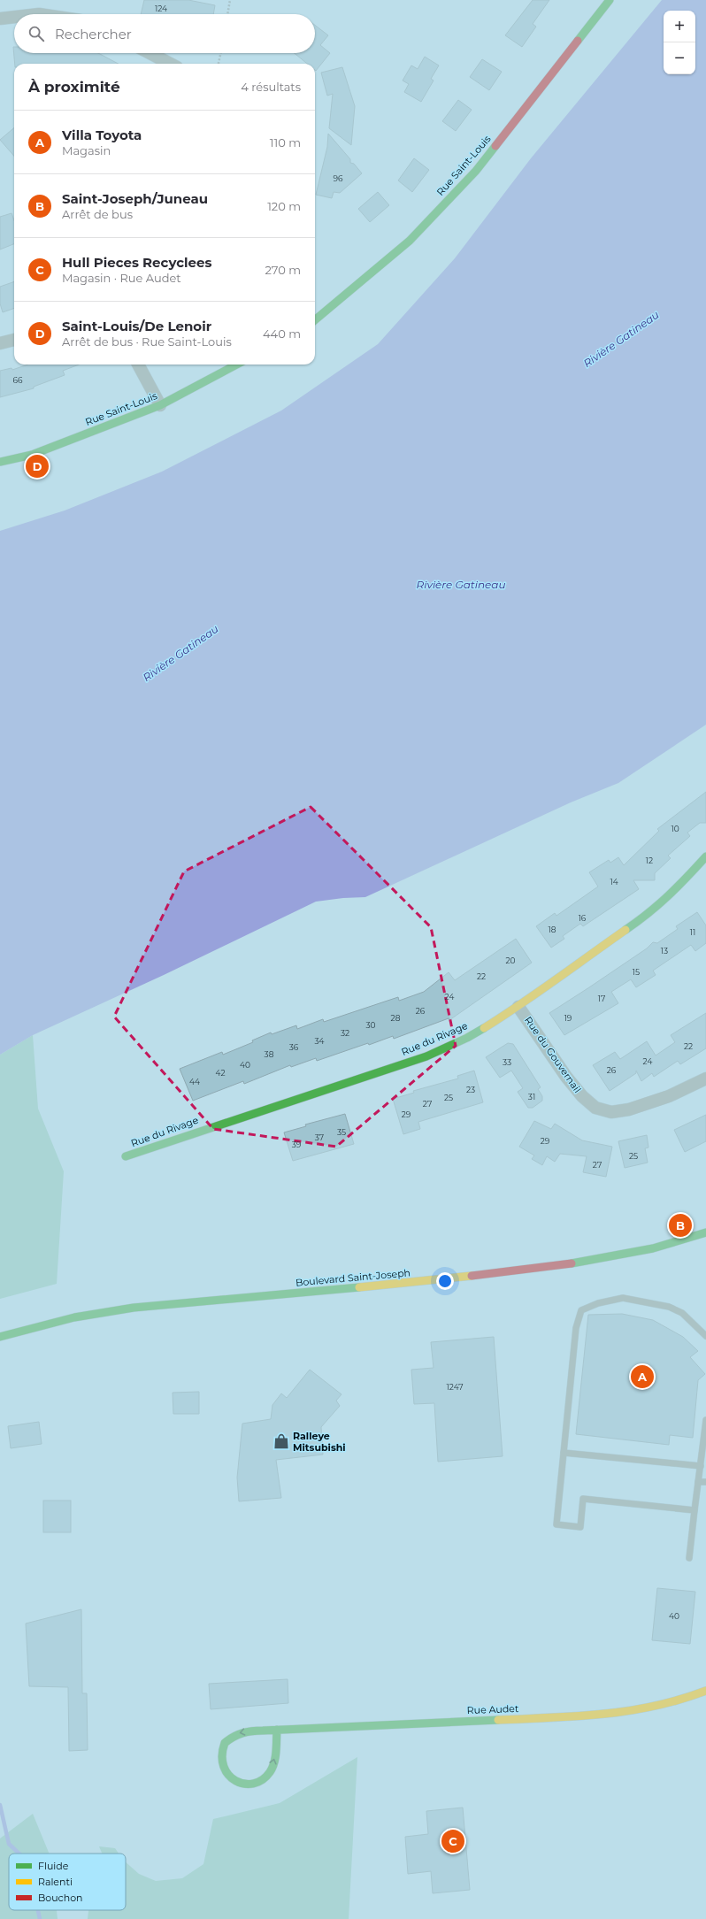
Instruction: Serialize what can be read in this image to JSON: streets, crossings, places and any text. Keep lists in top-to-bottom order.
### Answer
{
  "streets": {
    "main road": [
      "Rue Saint-Louis",
      "Rue du Rivage",
      "Boulevard Saint-Joseph",
      "Rue Audet"
    ],
    "street": ["Rue du Gouvernail"]
  },
  "crossings": [
    ["Rue du Rivage", "Rue du Gouvernail"]
  ],
  "water": ["Rivière Gatineau"],
  "places": {
    "shop": ["Ralleye Mitsubishi"]
  },
  "house_numbers": [
    "124",
    "96",
    "66",
    "10",
    "12",
    "14",
    "16",
    "18",
    "11",
    "13",
    "20",
    "15",
    "22",
    "24",
    "17",
    "26",
    "28",
    "19",
    "30",
    "32",
    "34",
    "22",
    "36",
    "38",
    "24",
    "33",
    "40",
    "26",
    "42",
    "44",
    "23",
    "31",
    "25",
    "27",
    "29",
    "35",
    "37",
    "29",
    "39",
    "25",
    "27",
    "1247",
    "40"
  ],
  "legend": ["Fluide", "Ralenti", "Bouchon"],
  "page": {
    "map_buttons": ["+", "−"],
    "search": "Rechercher",
    "heading": ["À proximité", "4 résultats"],
    "list": [
      {
        "mark": "A",
        "name": "Villa Toyota",
        "note": "Magasin",
        "value": "110 m"
      },
      {
        "mark": "B",
        "name": "Saint-Joseph/Juneau",
        "note": "Arrêt de bus",
        "value": "120 m"
      },
      {
        "mark": "C",
        "name": "Hull Pieces Recyclees",
        "note": "Magasin · Rue Audet",
        "value": "270 m"
      },
      {
        "mark": "D",
        "name": "Saint-Louis/De Lenoir",
        "note": "Arrêt de bus · Rue Saint-Louis",
        "value": "440 m"
      }
    ],
    "pins": [
      "D",
      "B",
      "A",
      "C"
    ]
  }
}
